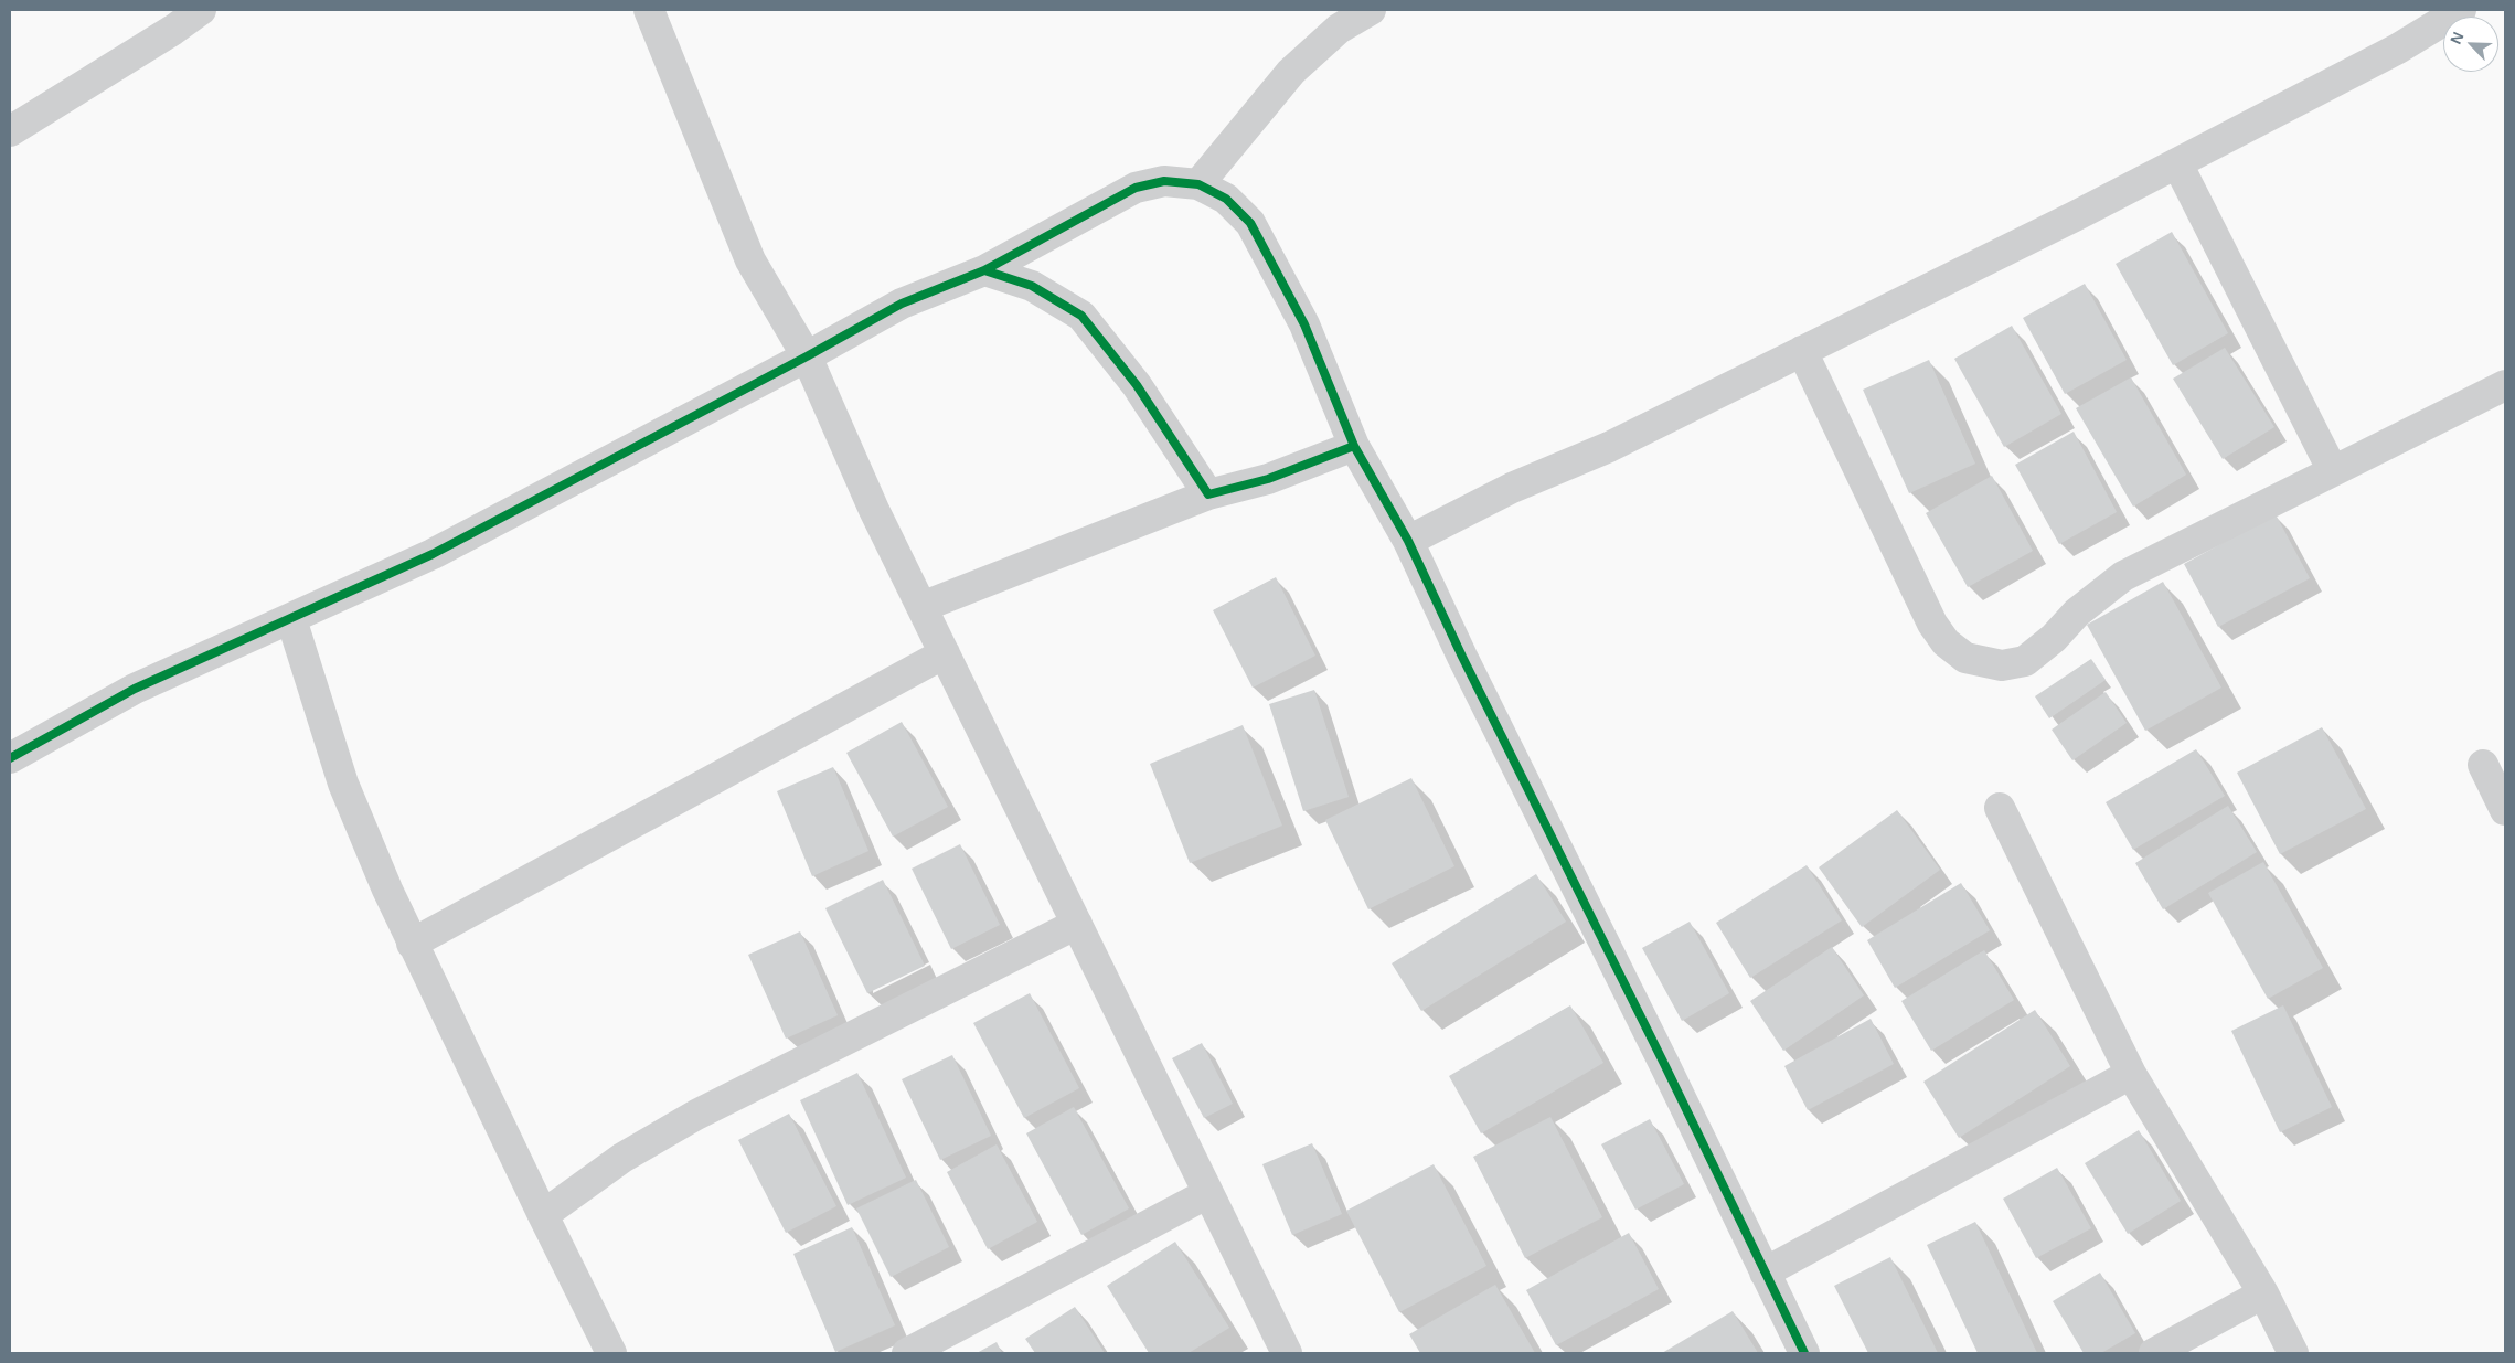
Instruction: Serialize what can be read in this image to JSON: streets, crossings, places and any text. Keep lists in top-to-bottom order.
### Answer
{
  "north": "top left"
}
